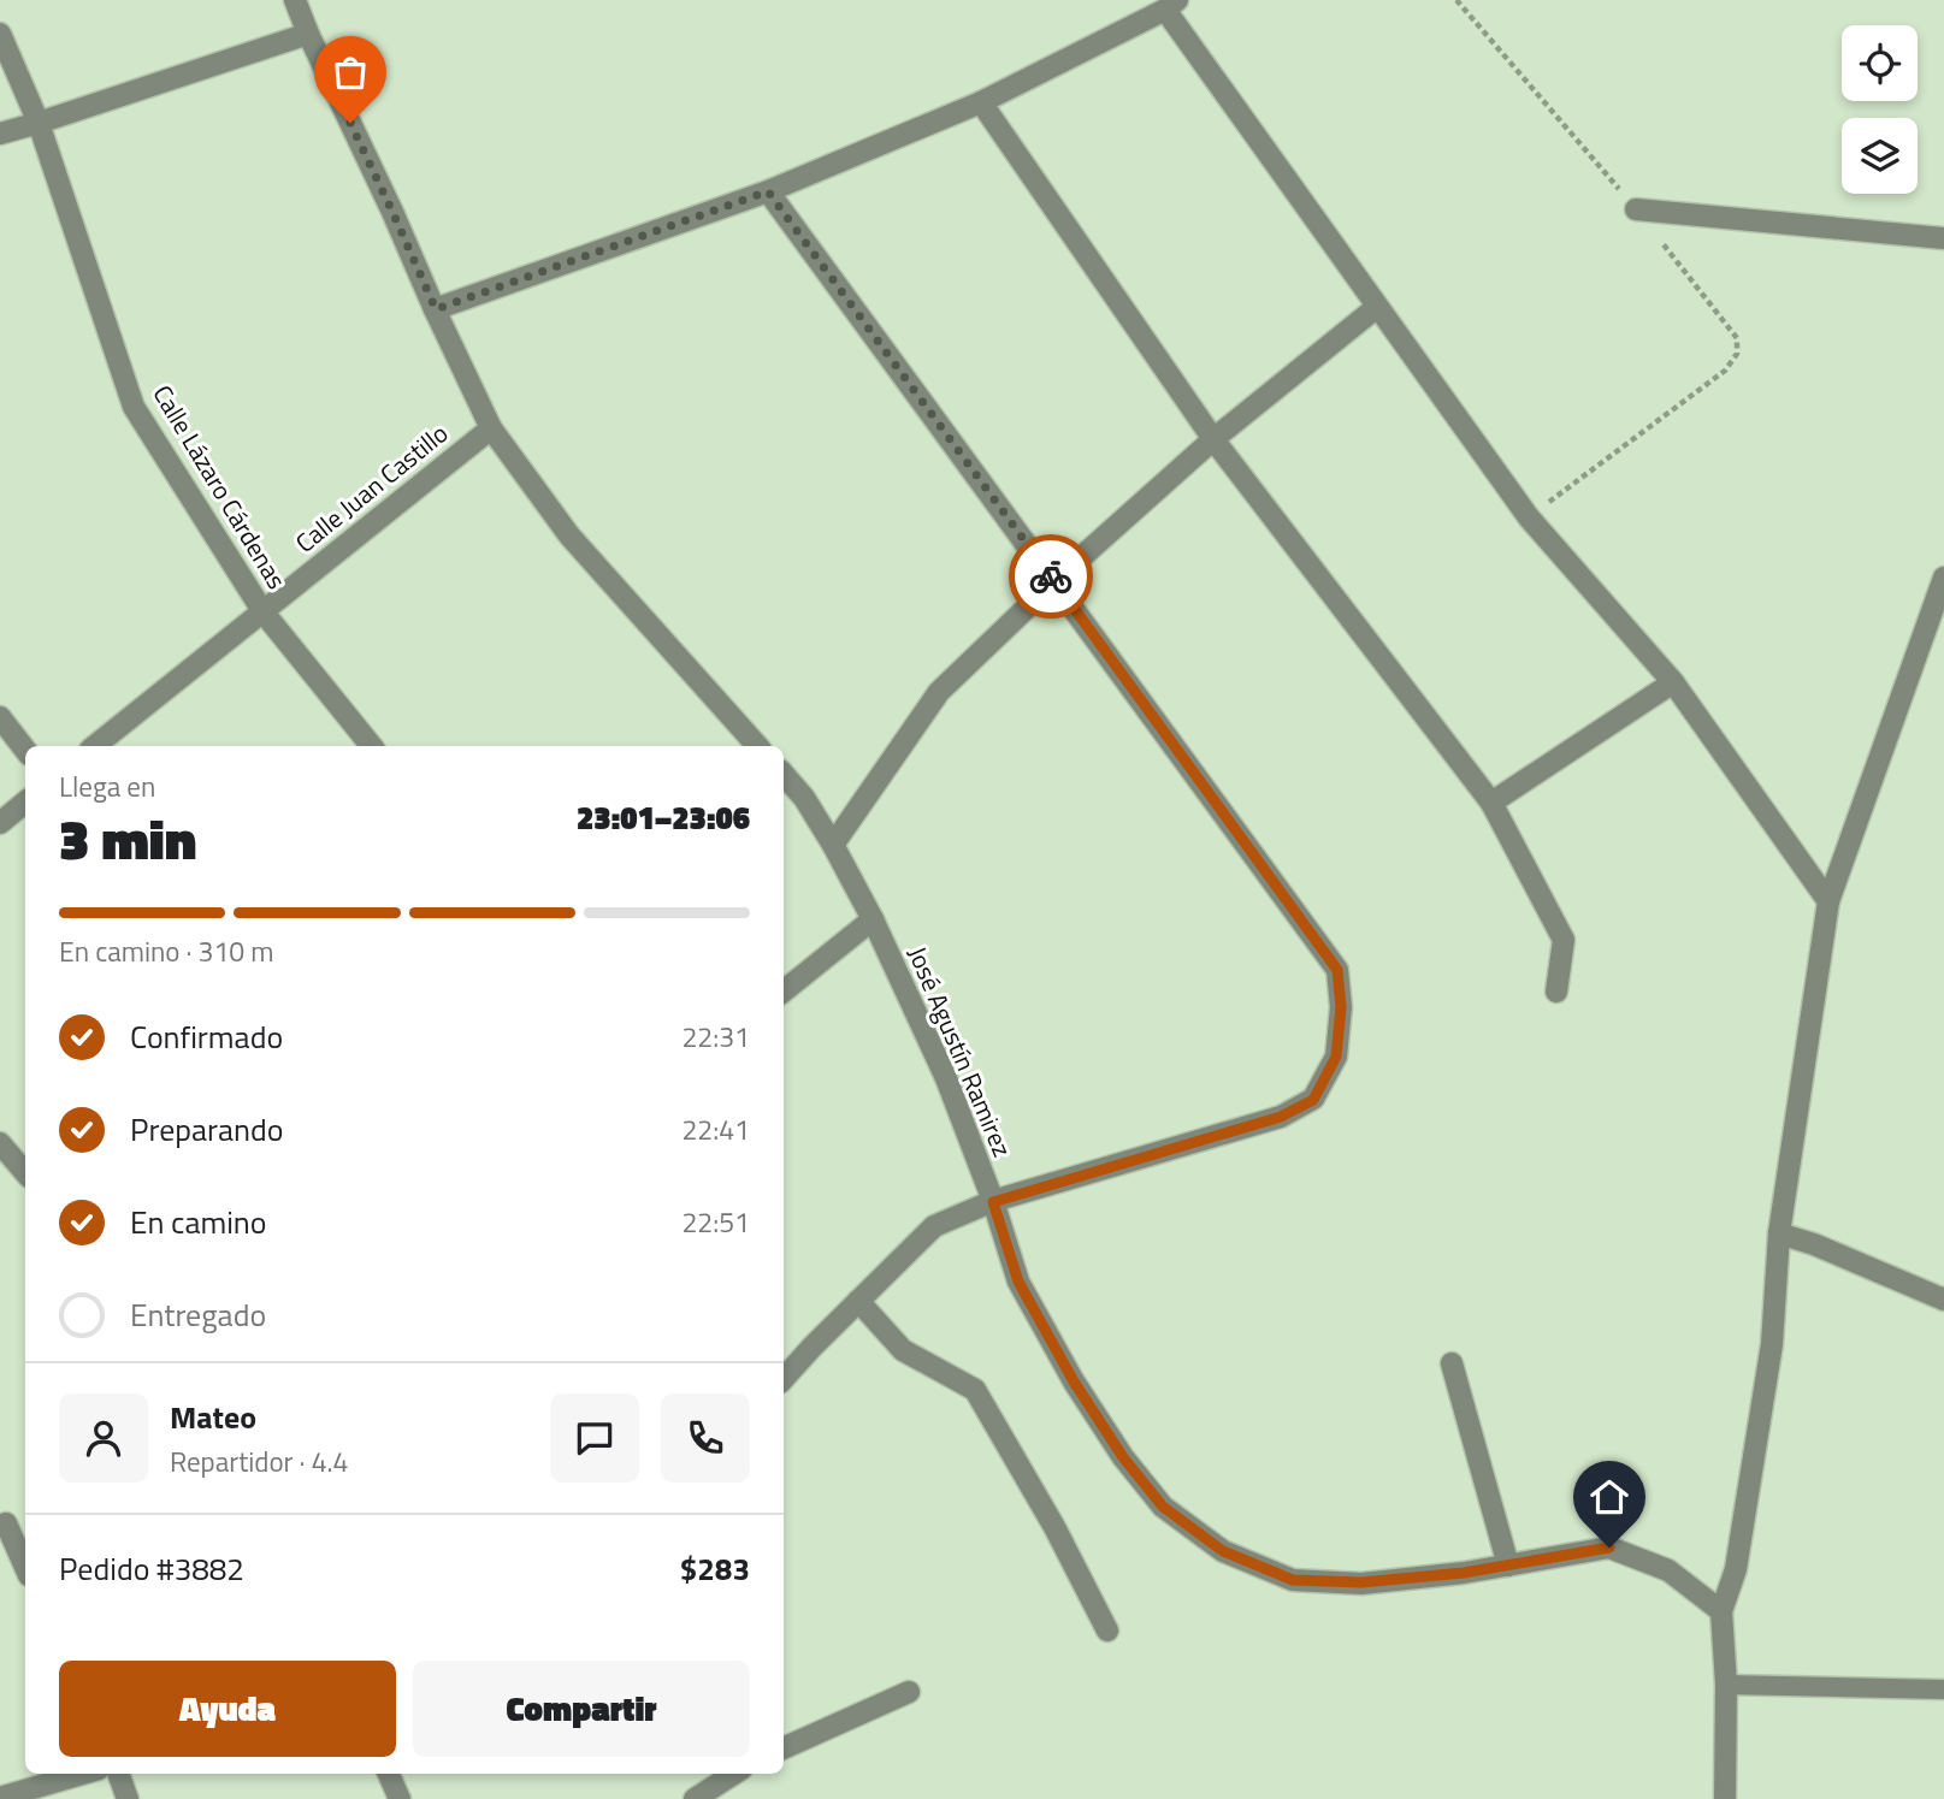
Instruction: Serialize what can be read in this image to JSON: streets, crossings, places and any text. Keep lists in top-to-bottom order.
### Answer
{
  "streets": {
    "street": ["Calle Lázaro Cárdenas", "Calle Juan Castillo", "José Agustín Ramirez"]
  },
  "crossings": [
    ["Calle Lázaro Cárdenas", "Calle Juan Castillo"]
  ],
  "page": {
    "heading": ["3 min", "Llega en", "23:01–23:06"],
    "panel": [
      "Mateo",
      "Repartidor · 4.4",
      "Pedido #3882",
      "$283"
    ],
    "bar": "En camino · 310 m",
    "list": [
      ["Confirmado", "22:31"],
      ["Preparando", "22:41"],
      ["En camino", "22:51"],
      "Entregado"
    ],
    "buttons": ["Ayuda", "Compartir"]
  }
}
